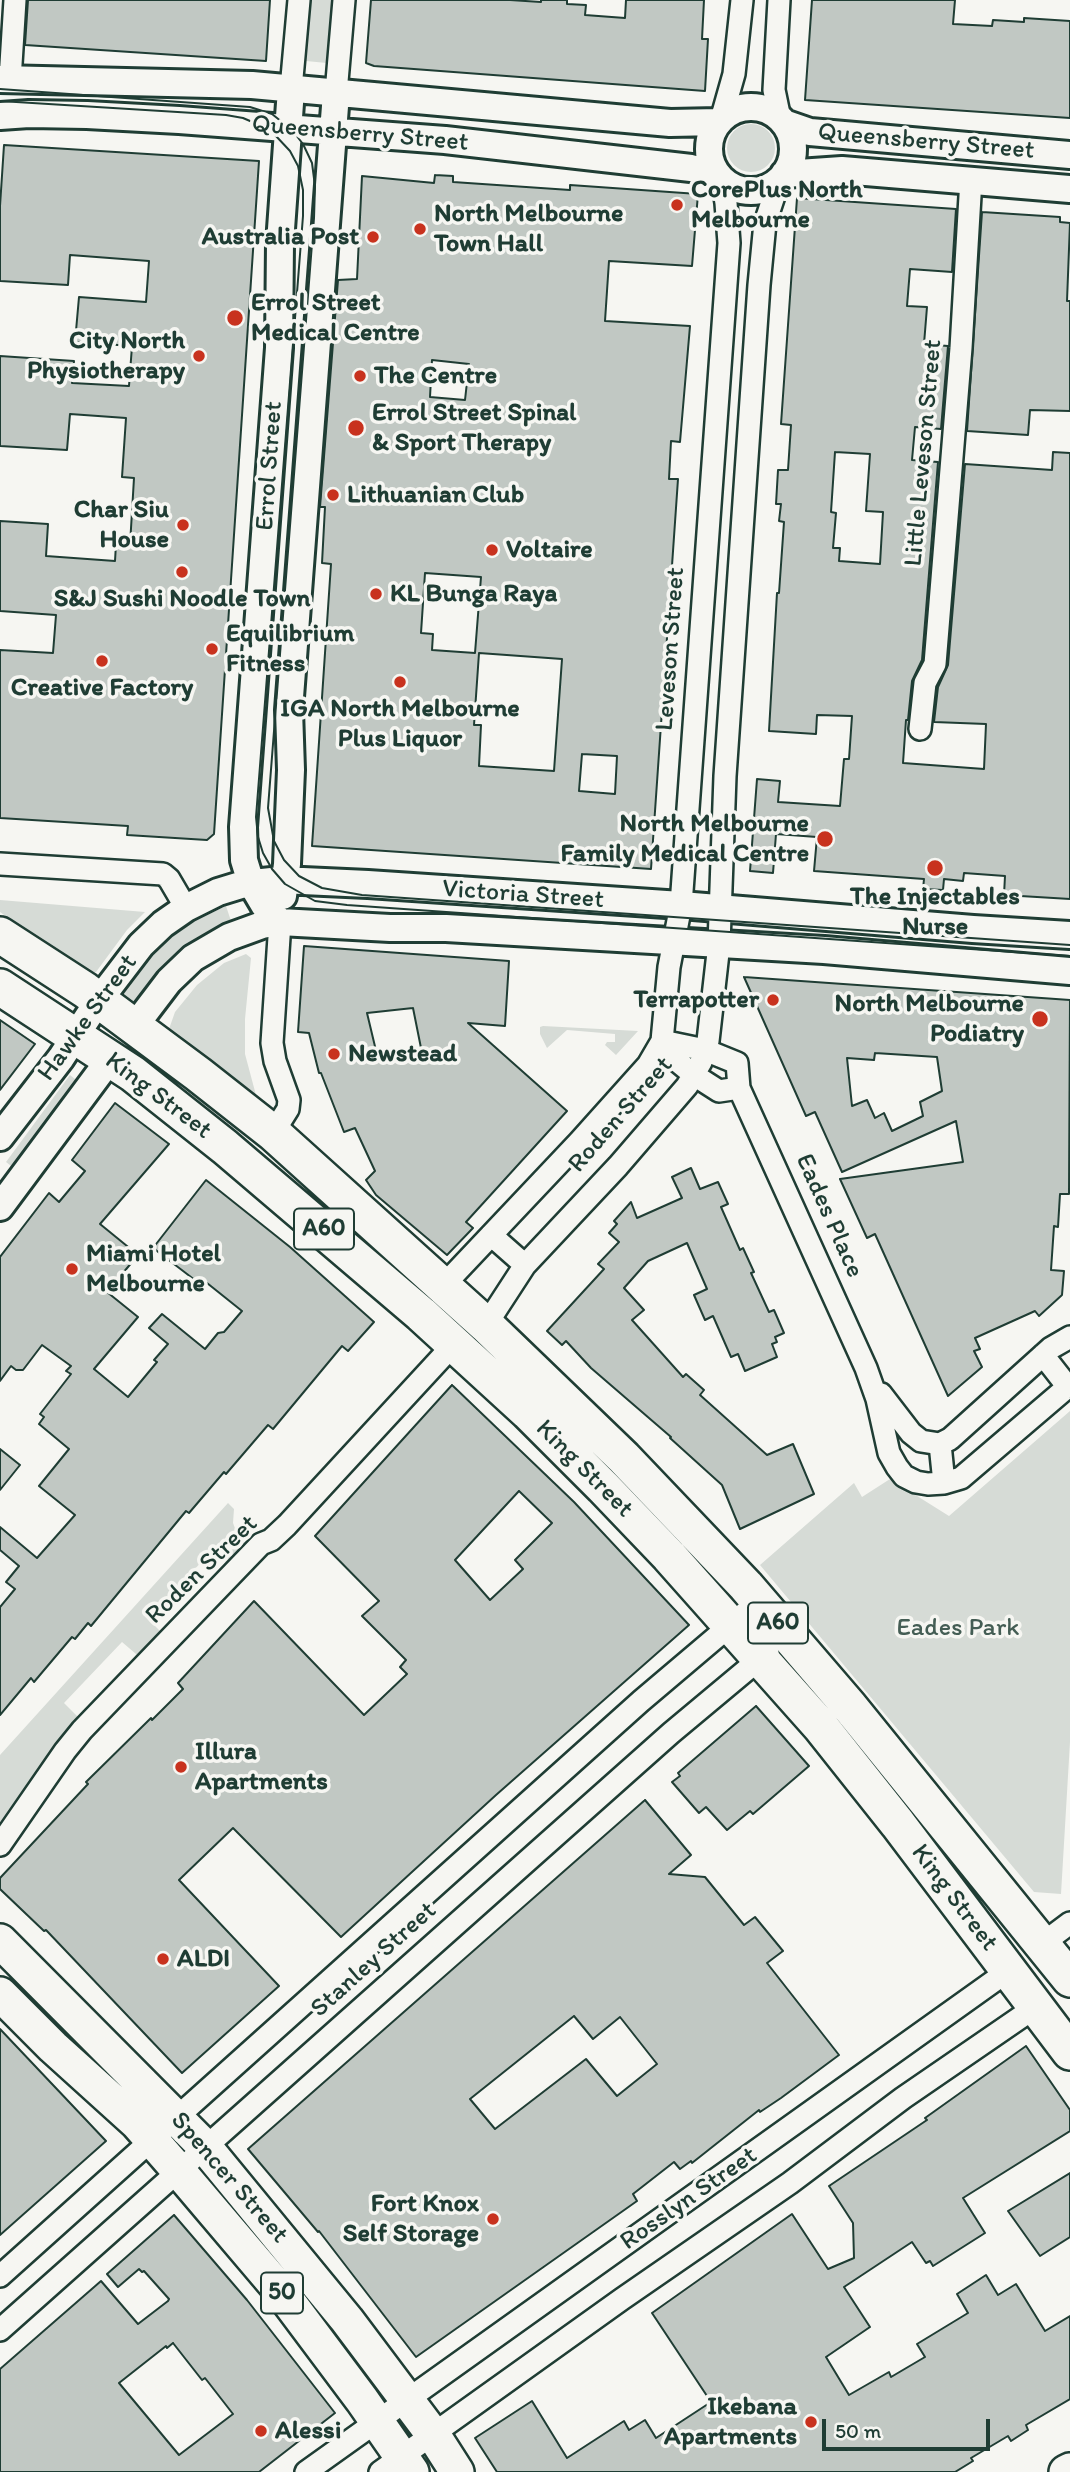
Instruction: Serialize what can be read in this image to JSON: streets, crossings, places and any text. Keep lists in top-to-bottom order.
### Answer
{
  "streets": {
    "highway": [
      "Hawke Street",
      "King Street",
      "A60",
      "Rosslyn Street"
    ],
    "main road": ["Spencer Street", "50"],
    "street": [
      "Queensberry Street",
      "Little Leveson Street",
      "Errol Street",
      "Leveson Street",
      "Victoria Street",
      "Roden Street",
      "Eades Place",
      "Stanley Street"
    ]
  },
  "crossings": [
    ["Queensberry Street", "Little Leveson Street"],
    ["Queensberry Street", "Errol Street"],
    ["Queensberry Street", "Leveson Street"],
    ["Errol Street", "Victoria Street"],
    ["Errol Street", "Hawke Street"],
    ["Errol Street", "King Street"],
    ["Leveson Street", "Victoria Street"],
    ["Leveson Street", "Roden Street"],
    ["Victoria Street", "Hawke Street"],
    ["Victoria Street", "Roden Street"],
    ["Hawke Street", "King Street"],
    ["King Street", "Roden Street"],
    ["King Street", "Stanley Street"],
    ["King Street", "Rosslyn Street"],
    ["Roden Street", "Eades Place"],
    ["Stanley Street", "Spencer Street"],
    ["Spencer Street", "Rosslyn Street"]
  ],
  "parks": ["Eades Park"],
  "places": [
    "CorePlus North Melbourne",
    "North Melbourne Town Hall",
    "Australia Post",
    "Errol Street Medical Centre",
    "City North Physiotherapy",
    "The Centre",
    "Errol Street Spinal & Sport Therapy",
    "Lithuanian Club",
    "Char Siu House",
    "Voltaire",
    "S&J Sushi Noodle Town",
    "KL Bunga Raya",
    "Equilibrium Fitness",
    "Creative Factory",
    "IGA North Melbourne Plus Liquor",
    "North Melbourne Family Medical Centre",
    "The Injectables Nurse",
    "Terrapotter",
    "North Melbourne Podiatry",
    "Newstead",
    "Miami Hotel Melbourne",
    "Illura Apartments",
    "ALDI",
    "Fort Knox Self Storage",
    "Ikebana Apartments",
    "Alessi"
  ],
  "scale_bar": "50 m"
}
